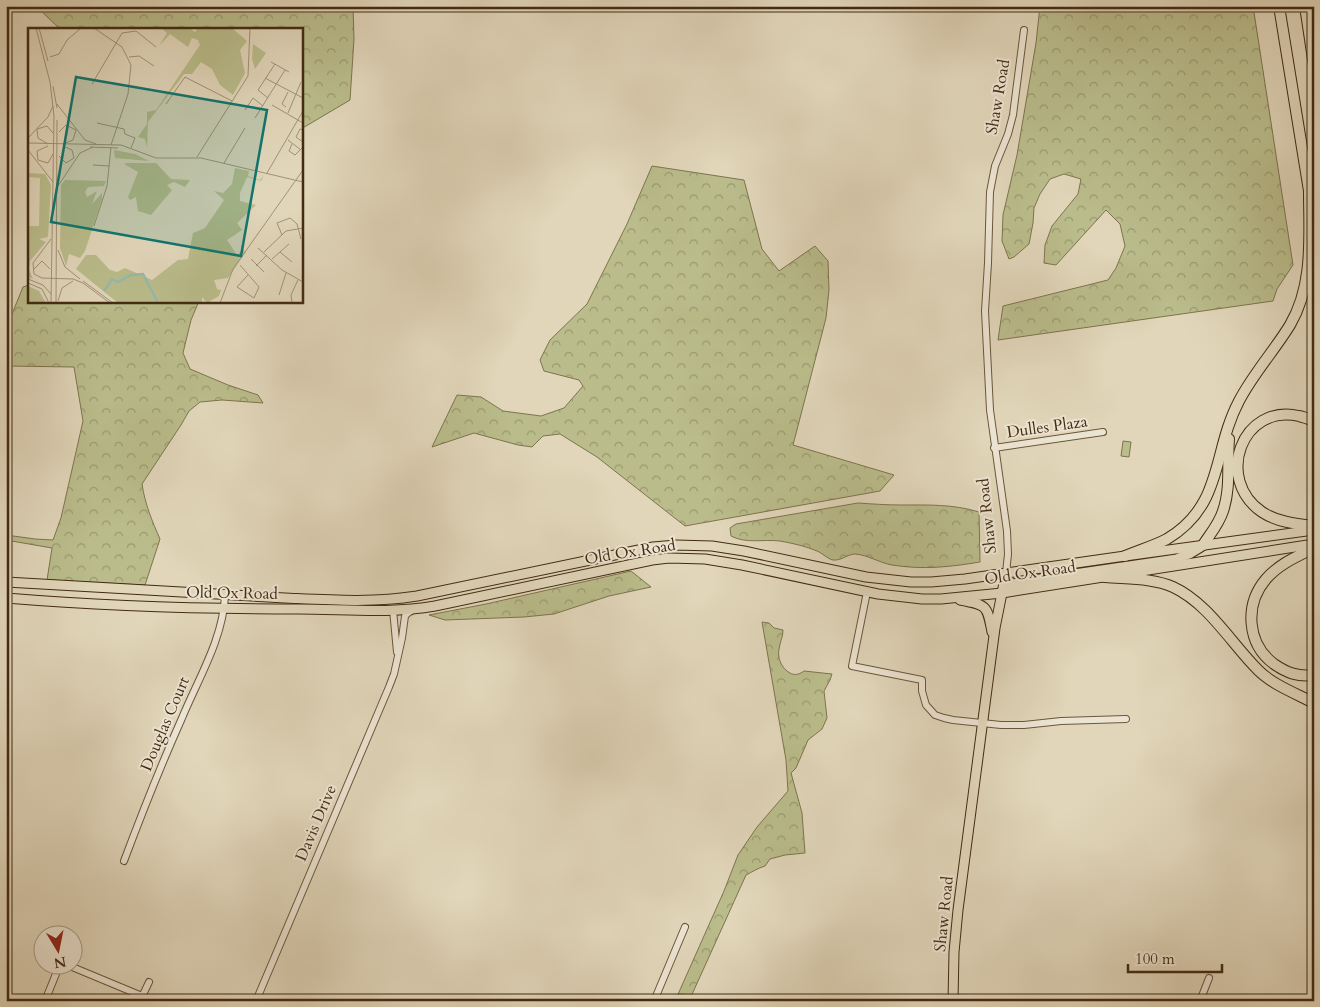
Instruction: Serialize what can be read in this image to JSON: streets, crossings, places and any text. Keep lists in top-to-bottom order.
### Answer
{
  "streets": {
    "main road": ["Shaw Road", "Old Ox Road"],
    "street": ["Dulles Plaza", "Douglas Court", "Davis Drive"]
  },
  "crossings": [
    ["Shaw Road", "Dulles Plaza"],
    ["Shaw Road", "Old Ox Road"],
    ["Old Ox Road", "Douglas Court"],
    ["Old Ox Road", "Davis Drive"]
  ],
  "scale_bar": "100 m",
  "north": "bottom"
}
